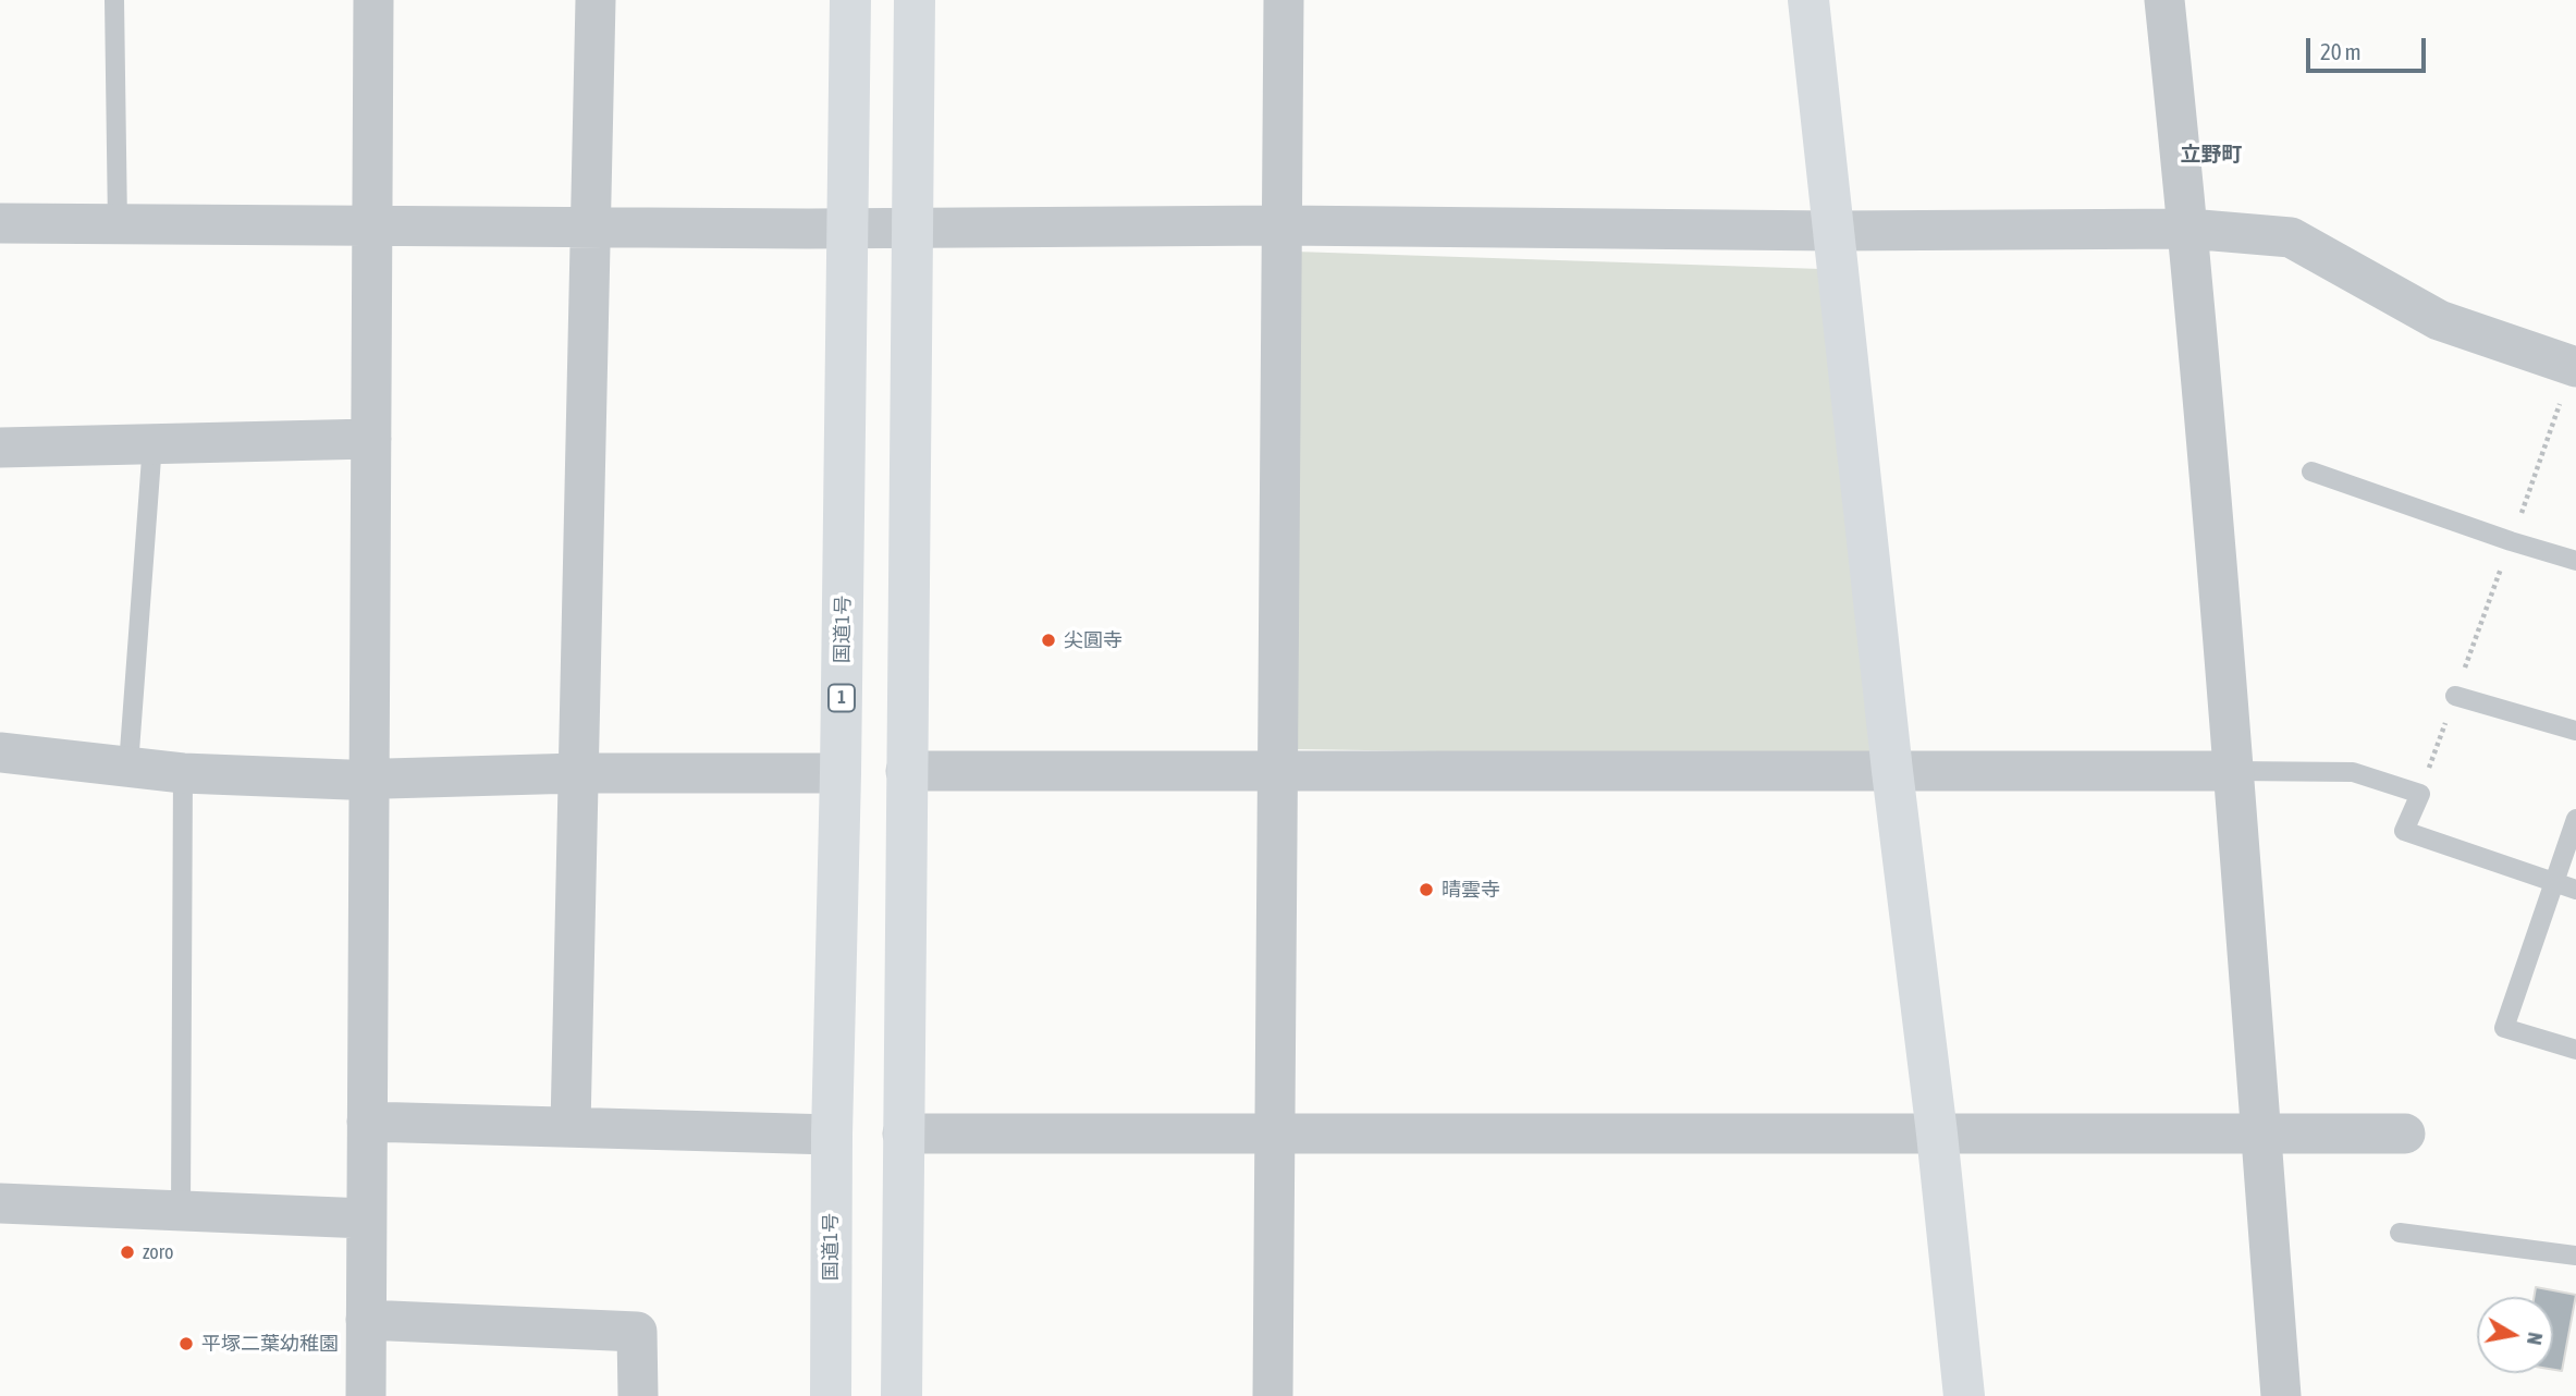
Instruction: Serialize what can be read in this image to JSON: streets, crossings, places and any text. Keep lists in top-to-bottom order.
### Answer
{
  "streets": {
    "main road": ["国道1号", "1"]
  },
  "districts": ["立野町"],
  "places": [
    "尖圓寺",
    "晴雲寺",
    "zoro",
    "平塚二葉幼稚園"
  ],
  "scale_bar": "20 m",
  "north": "right"
}
